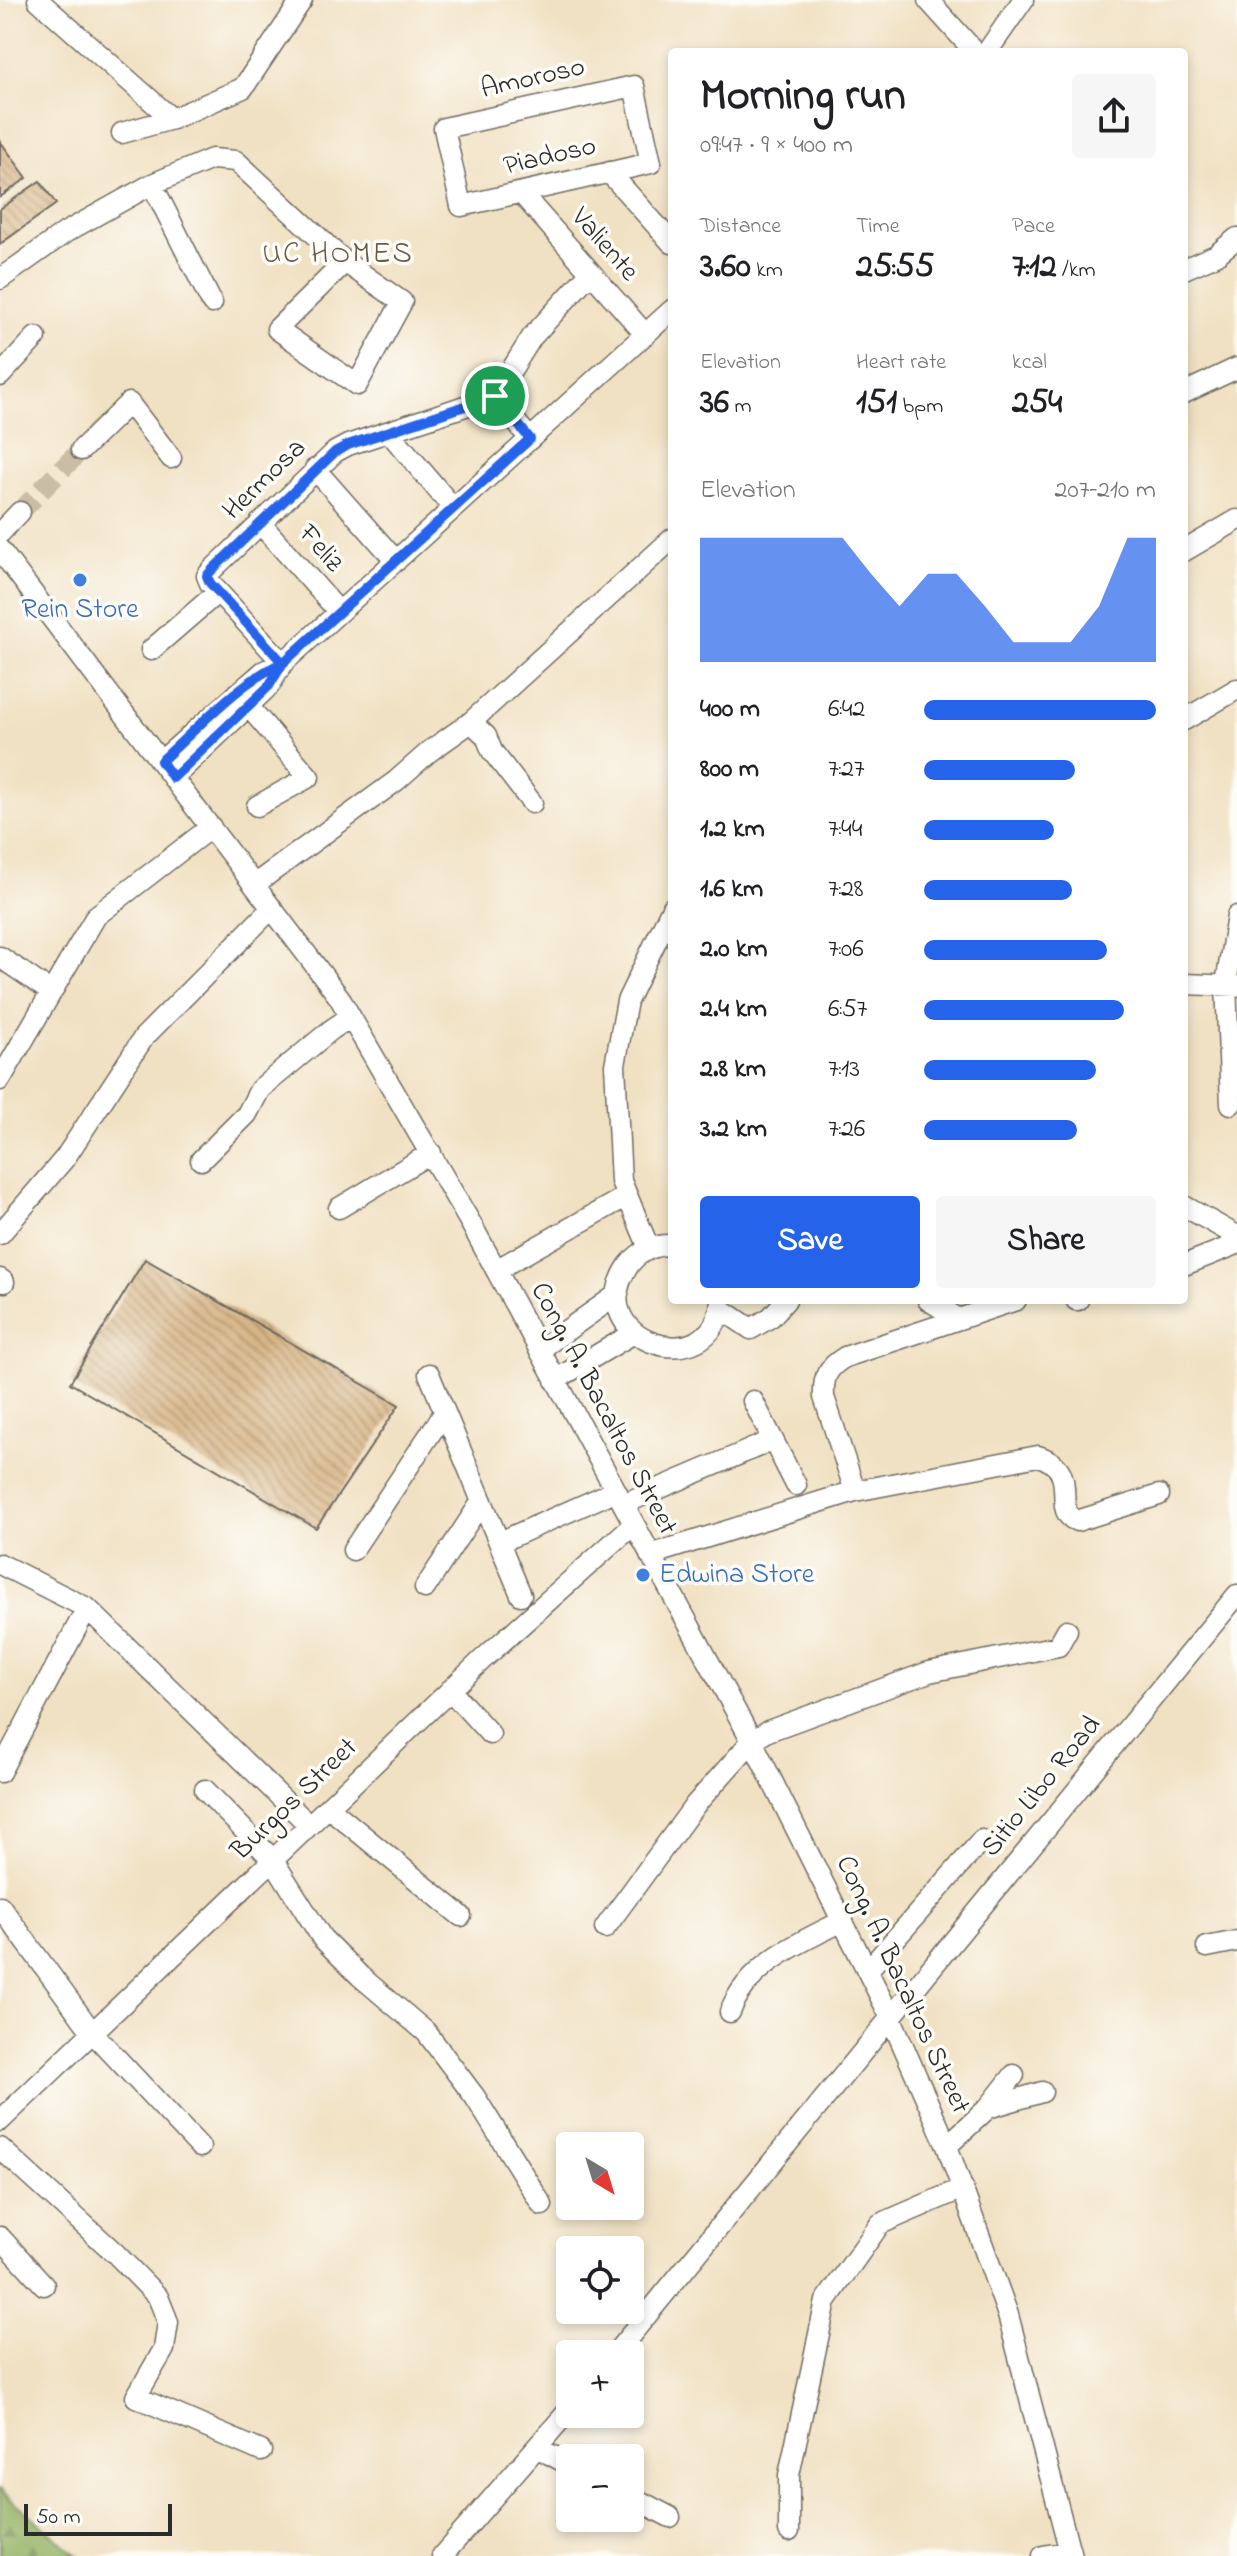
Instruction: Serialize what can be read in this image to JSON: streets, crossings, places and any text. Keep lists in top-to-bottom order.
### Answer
{
  "streets": {
    "street": [
      "Amoroso",
      "Piadoso",
      "Valiente",
      "Hermosa",
      "Feliz",
      "Cong. A. Bacaltos Street",
      "Sitio Libo Road",
      "Burgos Street"
    ]
  },
  "crossings": [
    ["Amoroso", "Piadoso"],
    ["Piadoso", "Valiente"],
    ["Hermosa", "Feliz"],
    ["Cong. A. Bacaltos Street", "Sitio Libo Road"],
    ["Cong. A. Bacaltos Street", "Burgos Street"]
  ],
  "districts": ["UC HOMES"],
  "places": ["Rein Store", "Edwina Store"],
  "scale_bar": "50 m",
  "north": "bottom right",
  "page": {
    "heading": ["Morning run", "09:47 · 9 × 400 m"],
    "stats": [
      ["Distance", "3.60 km"],
      ["Time", "25:55"],
      ["Pace", "7:12 /km"],
      ["Elevation", "36 m"],
      ["Heart rate", "151 bpm"],
      ["kcal", "254"]
    ],
    "chart": ["Elevation", "207–210 m"],
    "list": [
      {
        "name": "400 m",
        "note": "6:42"
      },
      {
        "name": "800 m",
        "note": "7:27"
      },
      {
        "name": "1.2 km",
        "note": "7:44"
      },
      {
        "name": "1.6 km",
        "note": "7:28"
      },
      {
        "name": "2.0 km",
        "note": "7:06"
      },
      {
        "name": "2.4 km",
        "note": "6:57"
      },
      {
        "name": "2.8 km",
        "note": "7:13"
      },
      {
        "name": "3.2 km",
        "note": "7:26"
      }
    ],
    "buttons": ["Save", "Share"],
    "map_buttons": ["+", "−"],
    "scale": "50 m"
  }
}
